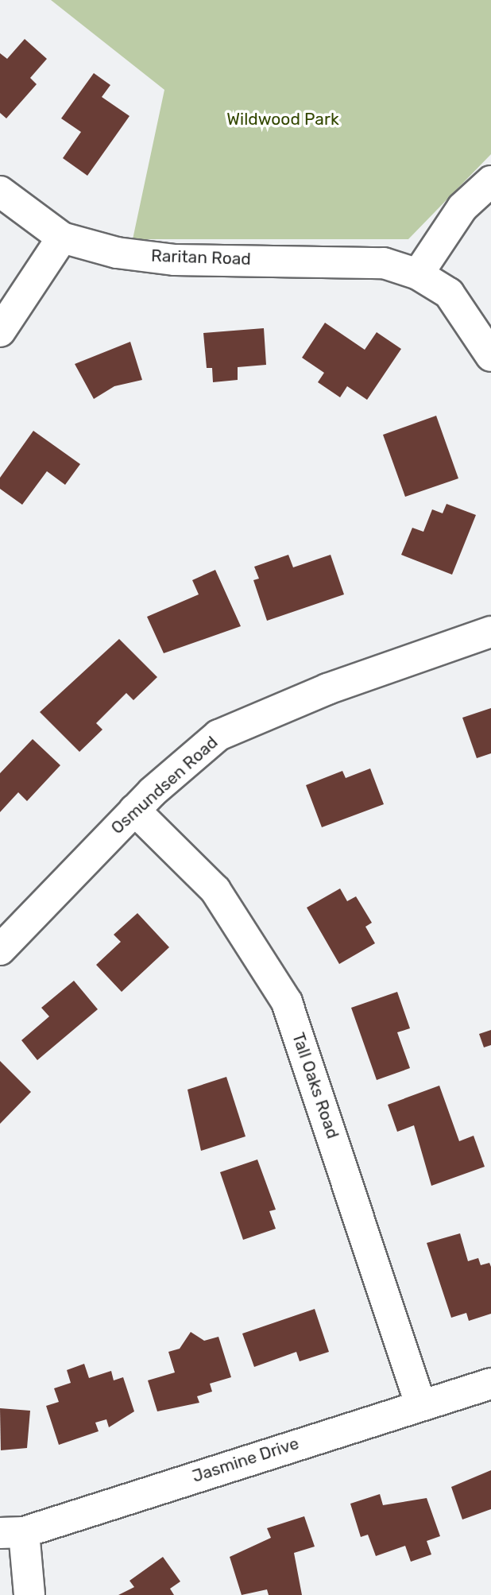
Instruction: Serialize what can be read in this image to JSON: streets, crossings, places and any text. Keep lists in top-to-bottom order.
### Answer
{
  "streets": {
    "street": [
      "Raritan Road",
      "Osmundsen Road",
      "Tall Oaks Road",
      "Jasmine Drive"
    ]
  },
  "crossings": [
    ["Osmundsen Road", "Tall Oaks Road"],
    ["Tall Oaks Road", "Jasmine Drive"]
  ],
  "parks": ["Wildwood Park"]
}
